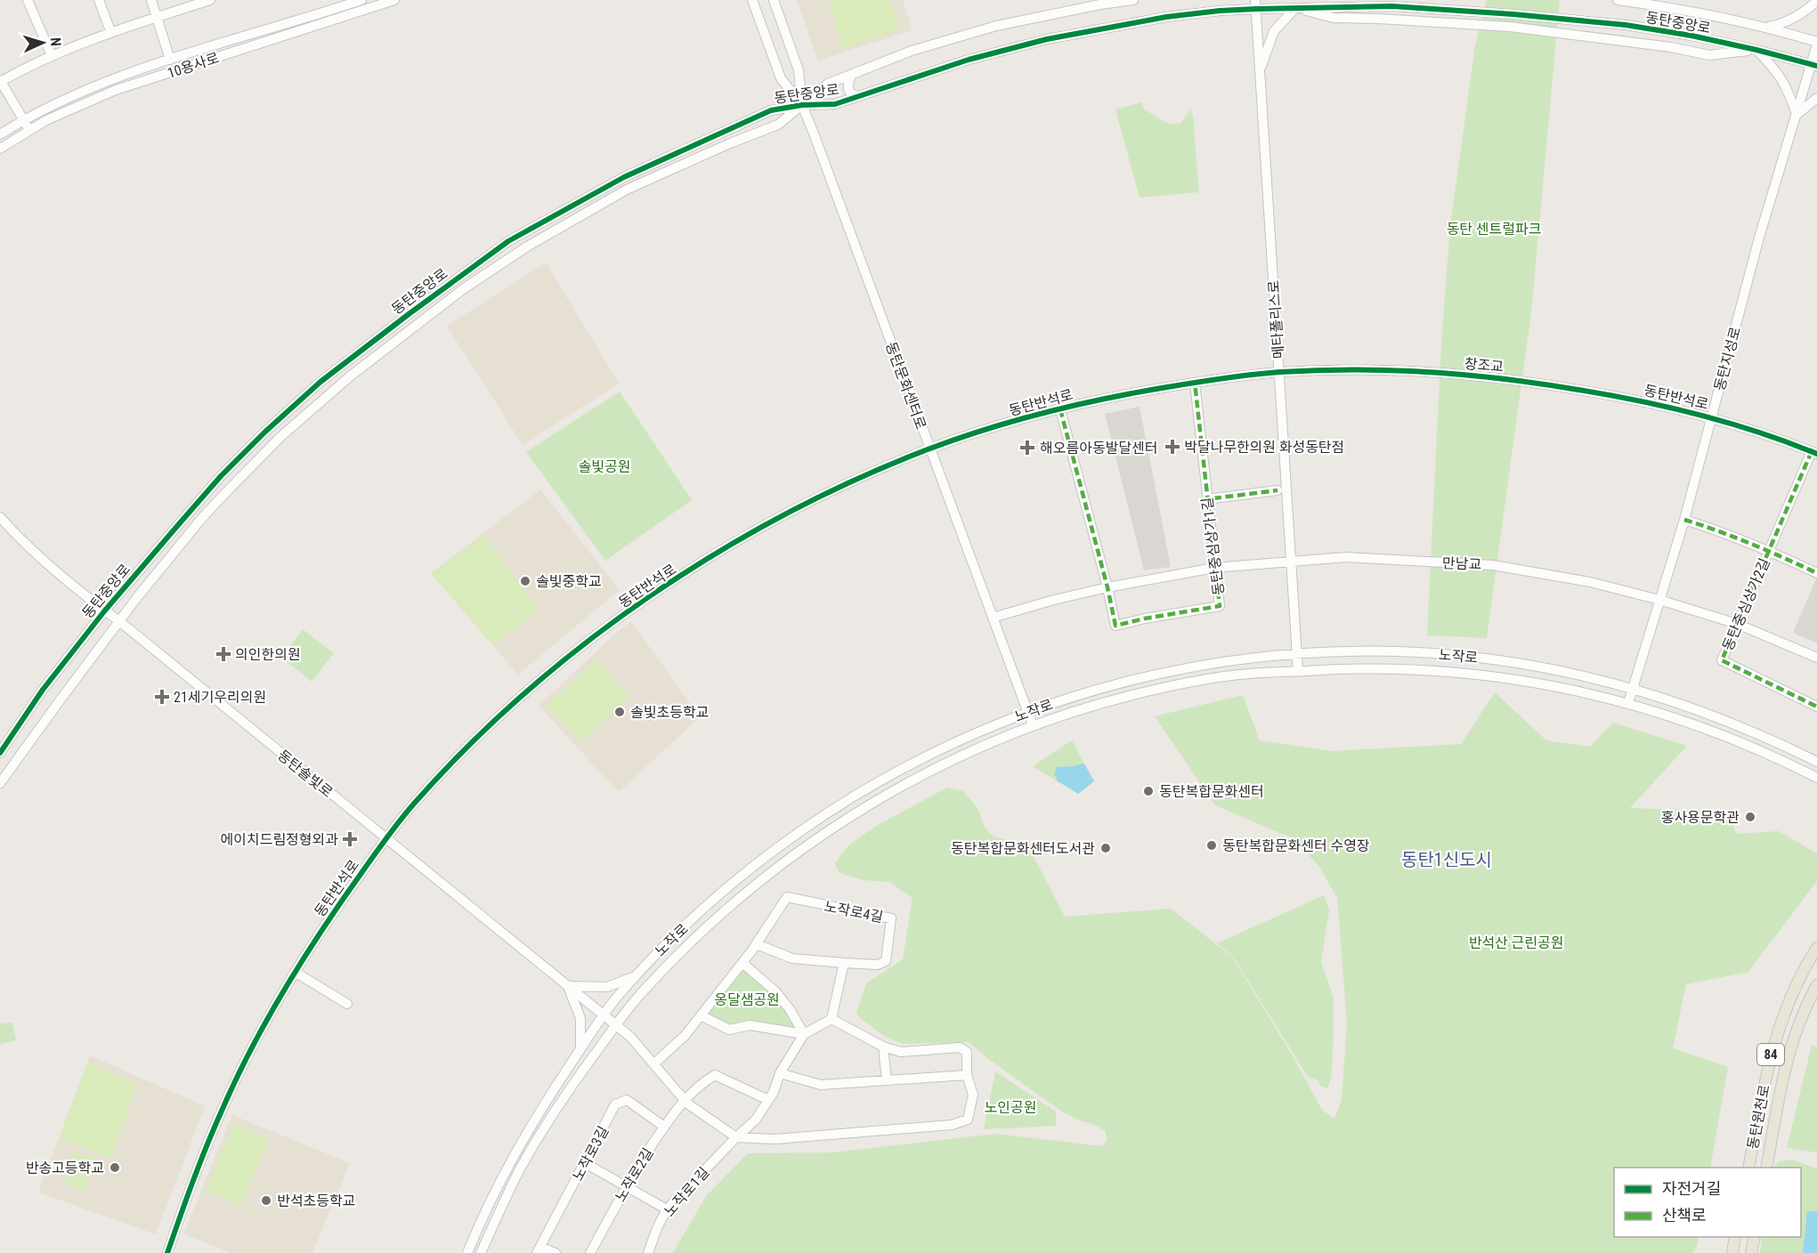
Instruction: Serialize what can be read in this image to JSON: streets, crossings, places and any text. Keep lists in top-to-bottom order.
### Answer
{
  "streets": {
    "main road": ["84", "동탄원천로"],
    "street": [
      "동탄중앙로",
      "10용사로",
      "메타폴리스로",
      "동탄지성로",
      "창조교",
      "동탄문화센터로",
      "동탄반석로",
      "동탄중심상가1길",
      "만남교",
      "동탄중심상가2길",
      "노작로",
      "동탄솔빛로",
      "노작로4길",
      "노작로3길",
      "노작로2길",
      "노작로1길"
    ]
  },
  "crossings": [
    ["동탄중앙로", "메타폴리스로"],
    ["동탄중앙로", "동탄지성로"],
    ["동탄중앙로", "동탄문화센터로"],
    ["동탄중앙로", "동탄솔빛로"],
    ["메타폴리스로", "동탄반석로"],
    ["메타폴리스로", "만남교"],
    ["메타폴리스로", "노작로"],
    ["동탄지성로", "동탄반석로"],
    ["동탄지성로", "만남교"],
    ["동탄지성로", "노작로"],
    ["창조교", "동탄반석로"],
    ["동탄문화센터로", "동탄반석로"],
    ["동탄문화센터로", "만남교"],
    ["동탄문화센터로", "노작로"],
    ["동탄반석로", "동탄중심상가1길"],
    ["동탄반석로", "동탄중심상가2길"],
    ["동탄반석로", "동탄솔빛로"],
    ["동탄중심상가1길", "만남교"],
    ["만남교", "동탄중심상가2길"],
    ["노작로", "동탄솔빛로"],
    ["노작로3길", "노작로2길"]
  ],
  "districts": ["동탄1신도시"],
  "parks": [
    "동탄 센트럴파크",
    "솔빛공원",
    "반석산 근린공원",
    "옹달샘공원",
    "노인공원"
  ],
  "places": {
    "health": [
      "박달나무한의원 화성동탄점",
      "해오름아동발달센터",
      "의인한의원",
      "21세기우리의원",
      "에이치드림정형외과"
    ],
    "other": [
      "솔빛중학교",
      "솔빛초등학교",
      "동탄복합문화센터",
      "홍사용문학관",
      "동탄복합문화센터 수영장",
      "동탄복합문화센터도서관",
      "반송고등학교",
      "반석초등학교"
    ]
  },
  "legend": ["자전거길", "산책로"],
  "north": "right"
}
